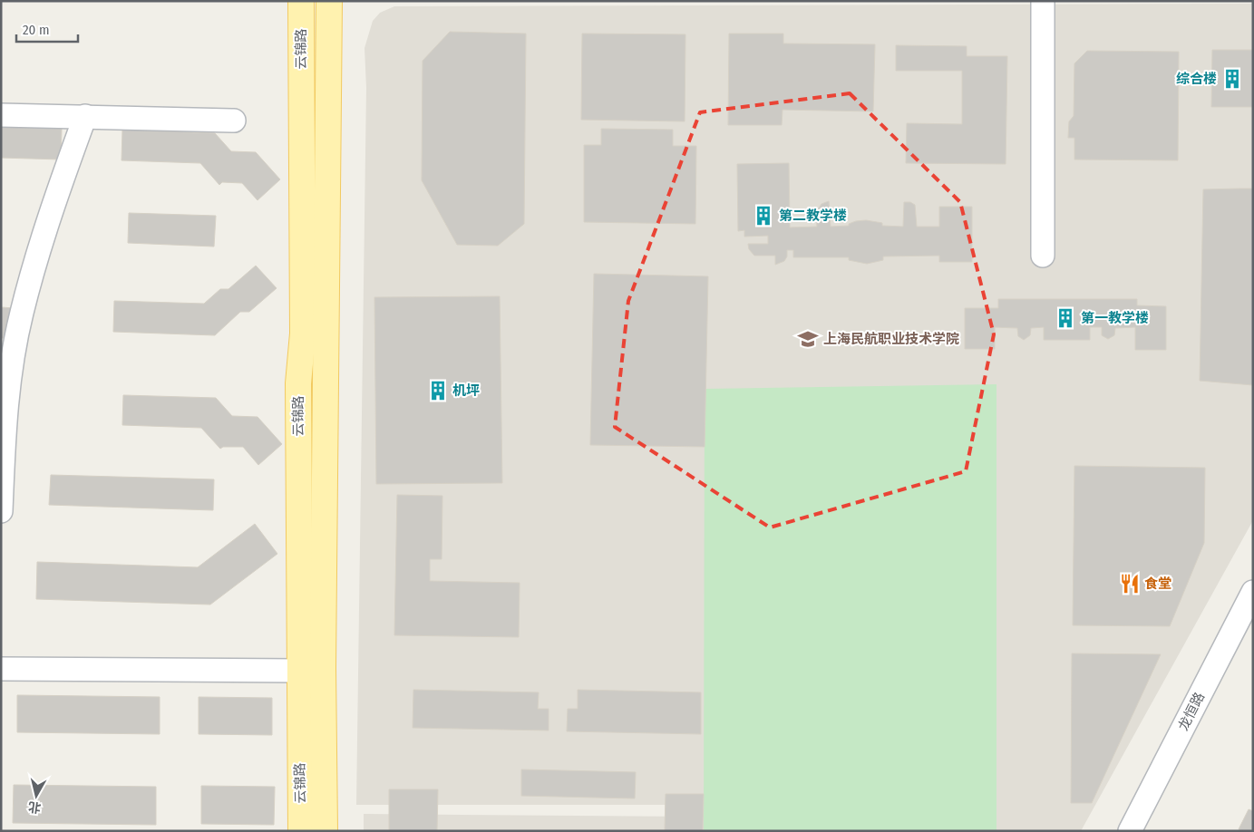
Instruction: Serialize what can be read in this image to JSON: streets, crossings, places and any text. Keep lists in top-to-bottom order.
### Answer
{
  "streets": {
    "main road": ["云锦路"],
    "street": ["龙恒路"]
  },
  "places": {
    "building": [
      "综合楼",
      "第二教学楼",
      "第一教学楼",
      "机坪"
    ],
    "school or university": ["上海民航职业技术学院"],
    "restaurant": ["食堂"]
  },
  "scale_bar": "20 m",
  "north": "bottom"
}
